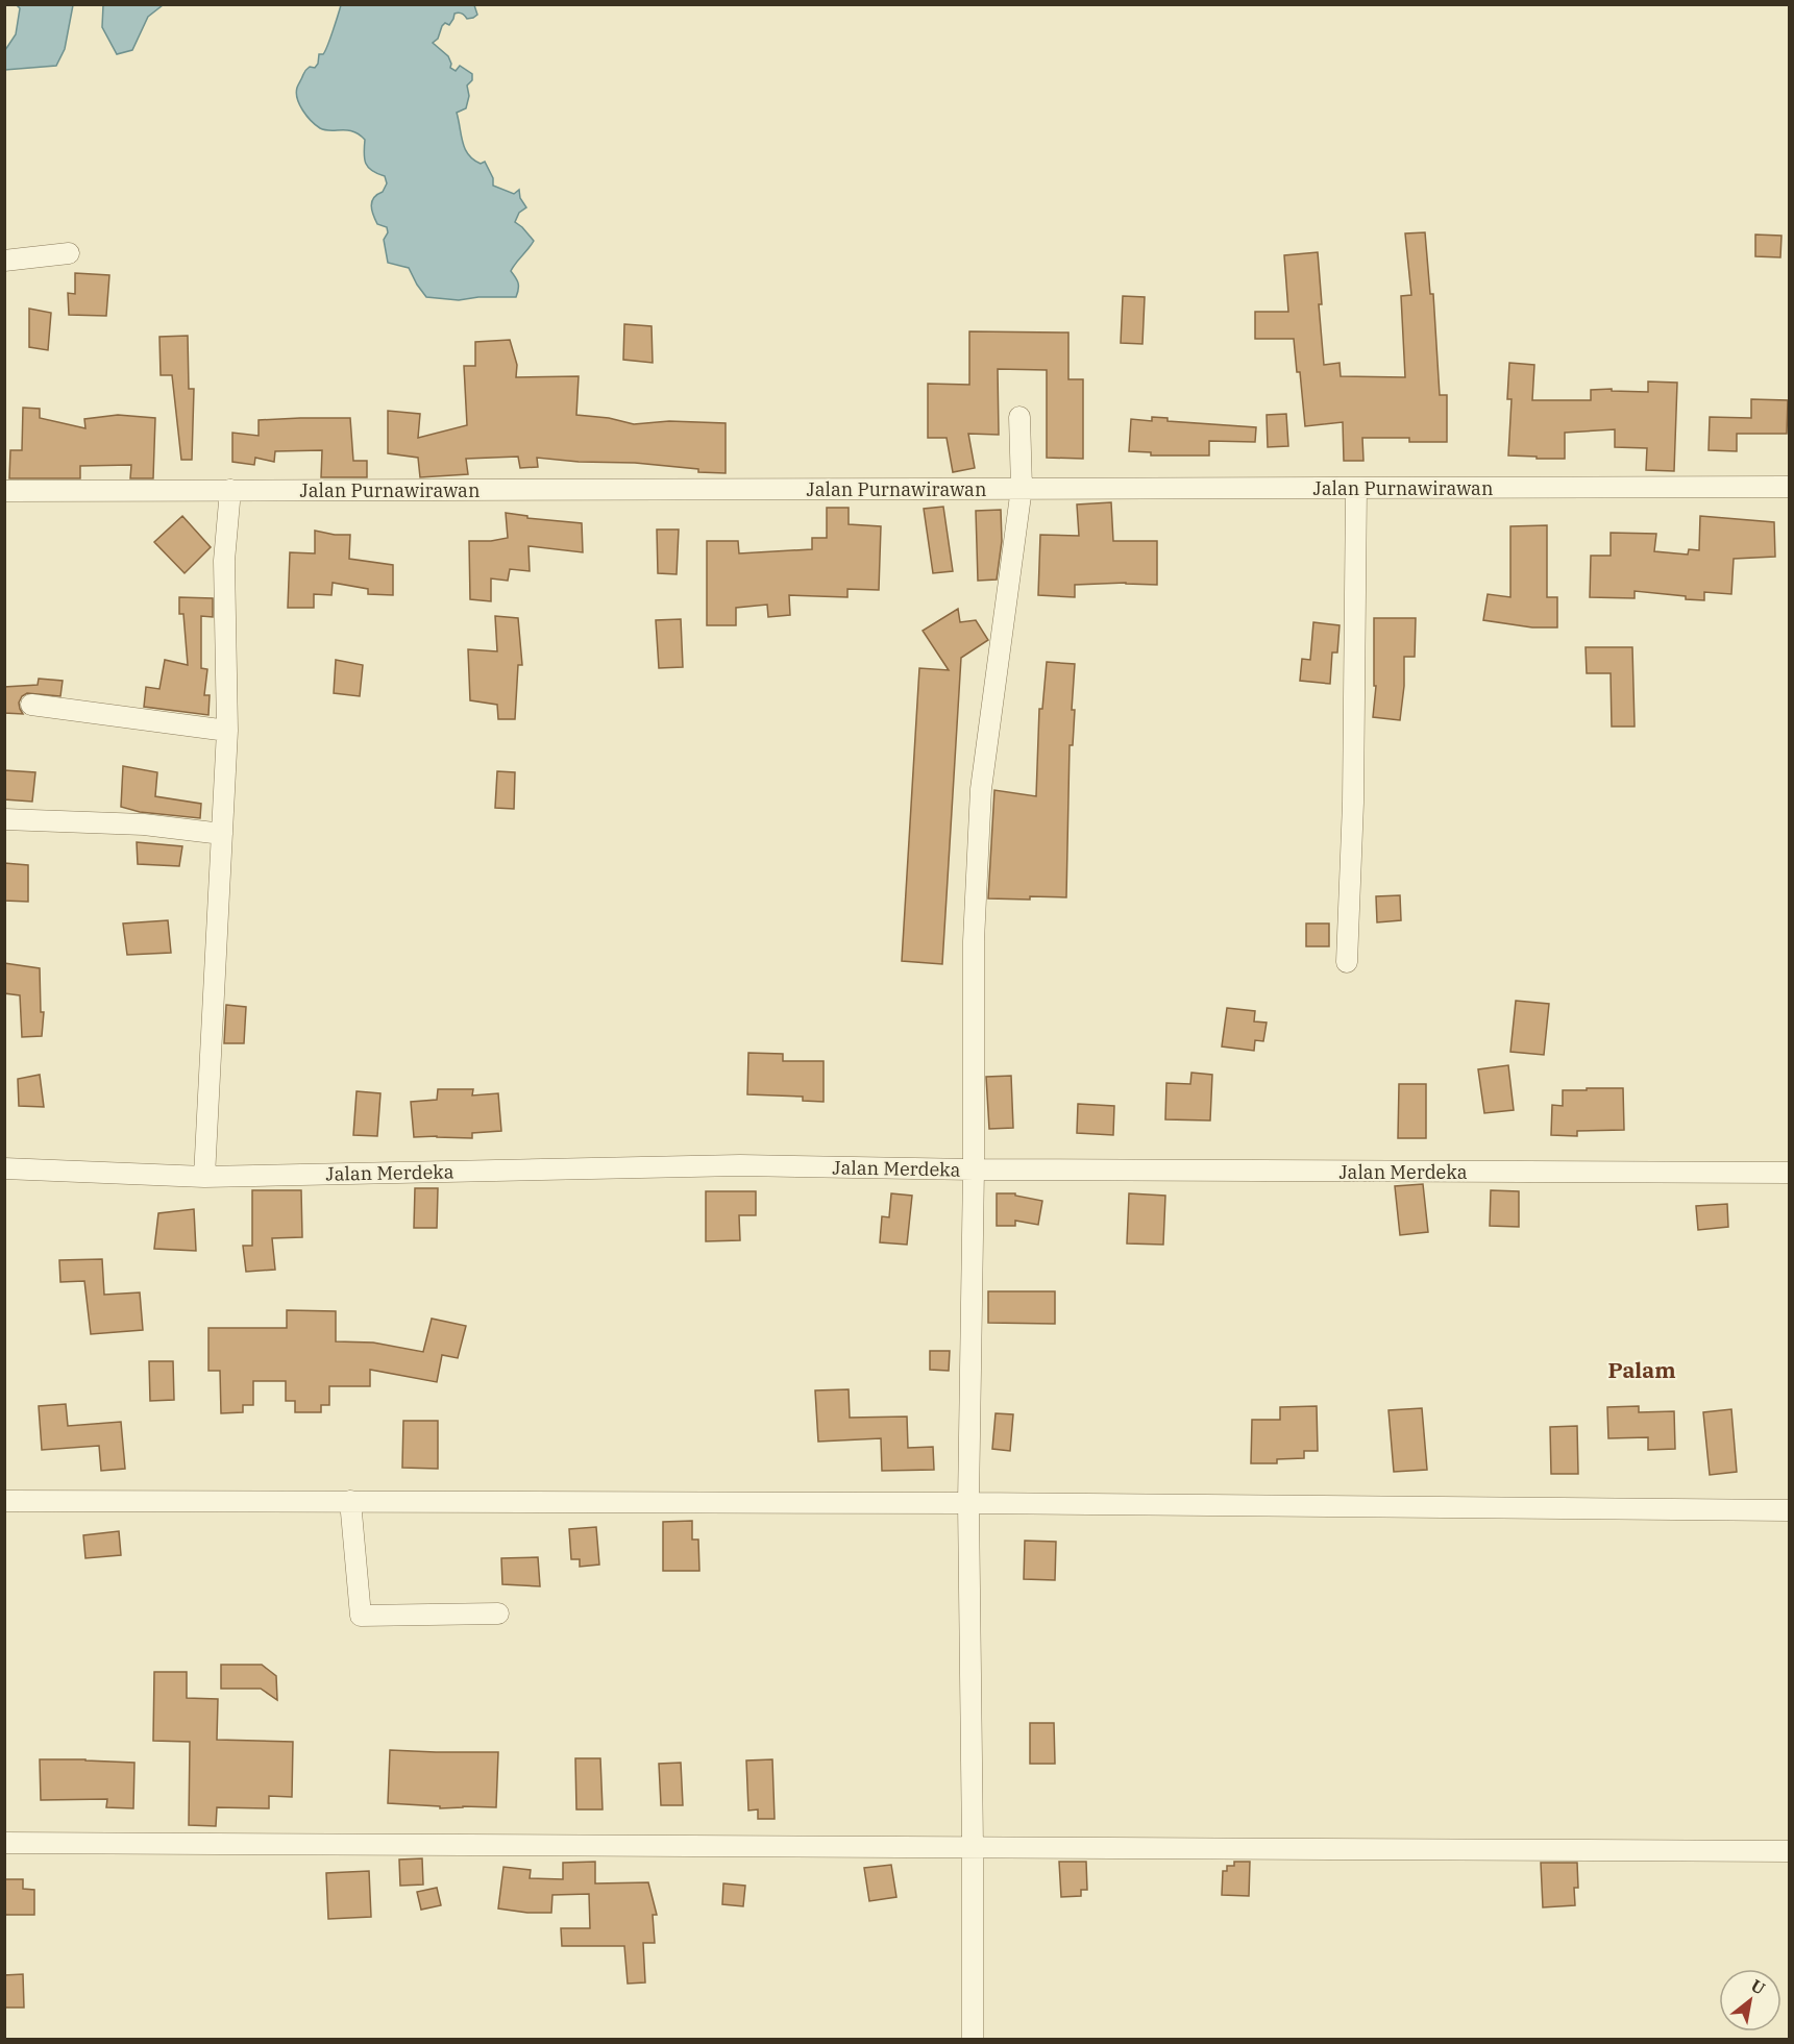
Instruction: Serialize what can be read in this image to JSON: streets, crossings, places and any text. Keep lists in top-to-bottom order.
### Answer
{
  "streets": {
    "street": ["Jalan Purnawirawan", "Jalan Merdeka"]
  },
  "districts": ["Palam"],
  "north": "top right"
}
